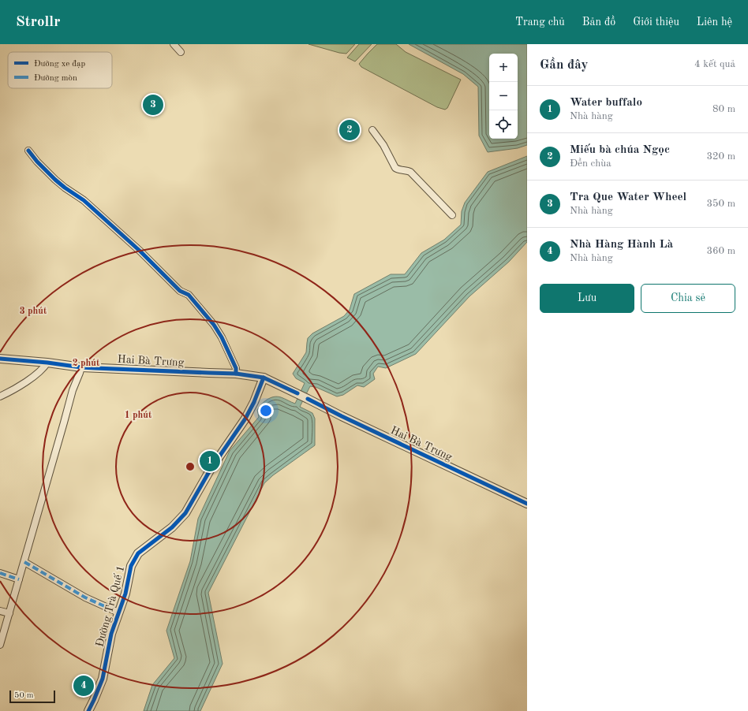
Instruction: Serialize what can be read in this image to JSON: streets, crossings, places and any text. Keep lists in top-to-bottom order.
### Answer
{
  "streets": {
    "street": ["Hai Bà Trưng", "Đường Trà Quế 1"]
  },
  "crossings": [
    ["Hai Bà Trưng", "Đường Trà Quế 1"]
  ],
  "legend": ["Đường xe đạp", "Đường mòn"],
  "scale_bar": "50 m",
  "page": {
    "header": "Strollr",
    "nav": [
      "Trang chủ",
      "Bản đồ",
      "Giới thiệu",
      "Liên hệ"
    ],
    "heading": ["Gần đây", "4 kết quả"],
    "map_buttons": ["+", "−"],
    "list": [
      {
        "mark": "1",
        "name": "Water buffalo",
        "note": "Nhà hàng",
        "value": "80 m"
      },
      {
        "mark": "2",
        "name": "Miếu bà chúa Ngọc",
        "note": "Đền chùa",
        "value": "320 m"
      },
      {
        "mark": "3",
        "name": "Tra Que Water Wheel",
        "note": "Nhà hàng",
        "value": "350 m"
      },
      {
        "mark": "4",
        "name": "Nhà Hàng Hành Là",
        "note": "Nhà hàng",
        "value": "360 m"
      }
    ],
    "pins": [
      "3",
      "2",
      "1",
      "4"
    ],
    "buttons": ["Lưu", "Chia sẻ"],
    "scale": "50 m"
  },
  "rings": ["3 phút", "2 phút", "1 phút"]
}
